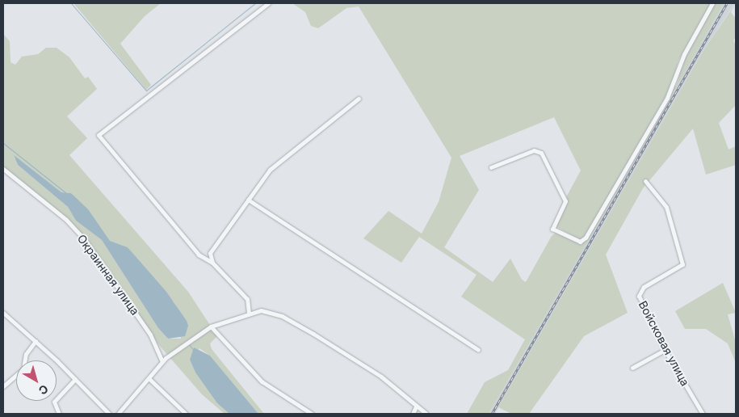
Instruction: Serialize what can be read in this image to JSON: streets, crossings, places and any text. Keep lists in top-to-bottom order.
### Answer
{
  "streets": {
    "street": ["Окраинная улица", "Войсковая улица"]
  },
  "north": "bottom right"
}
